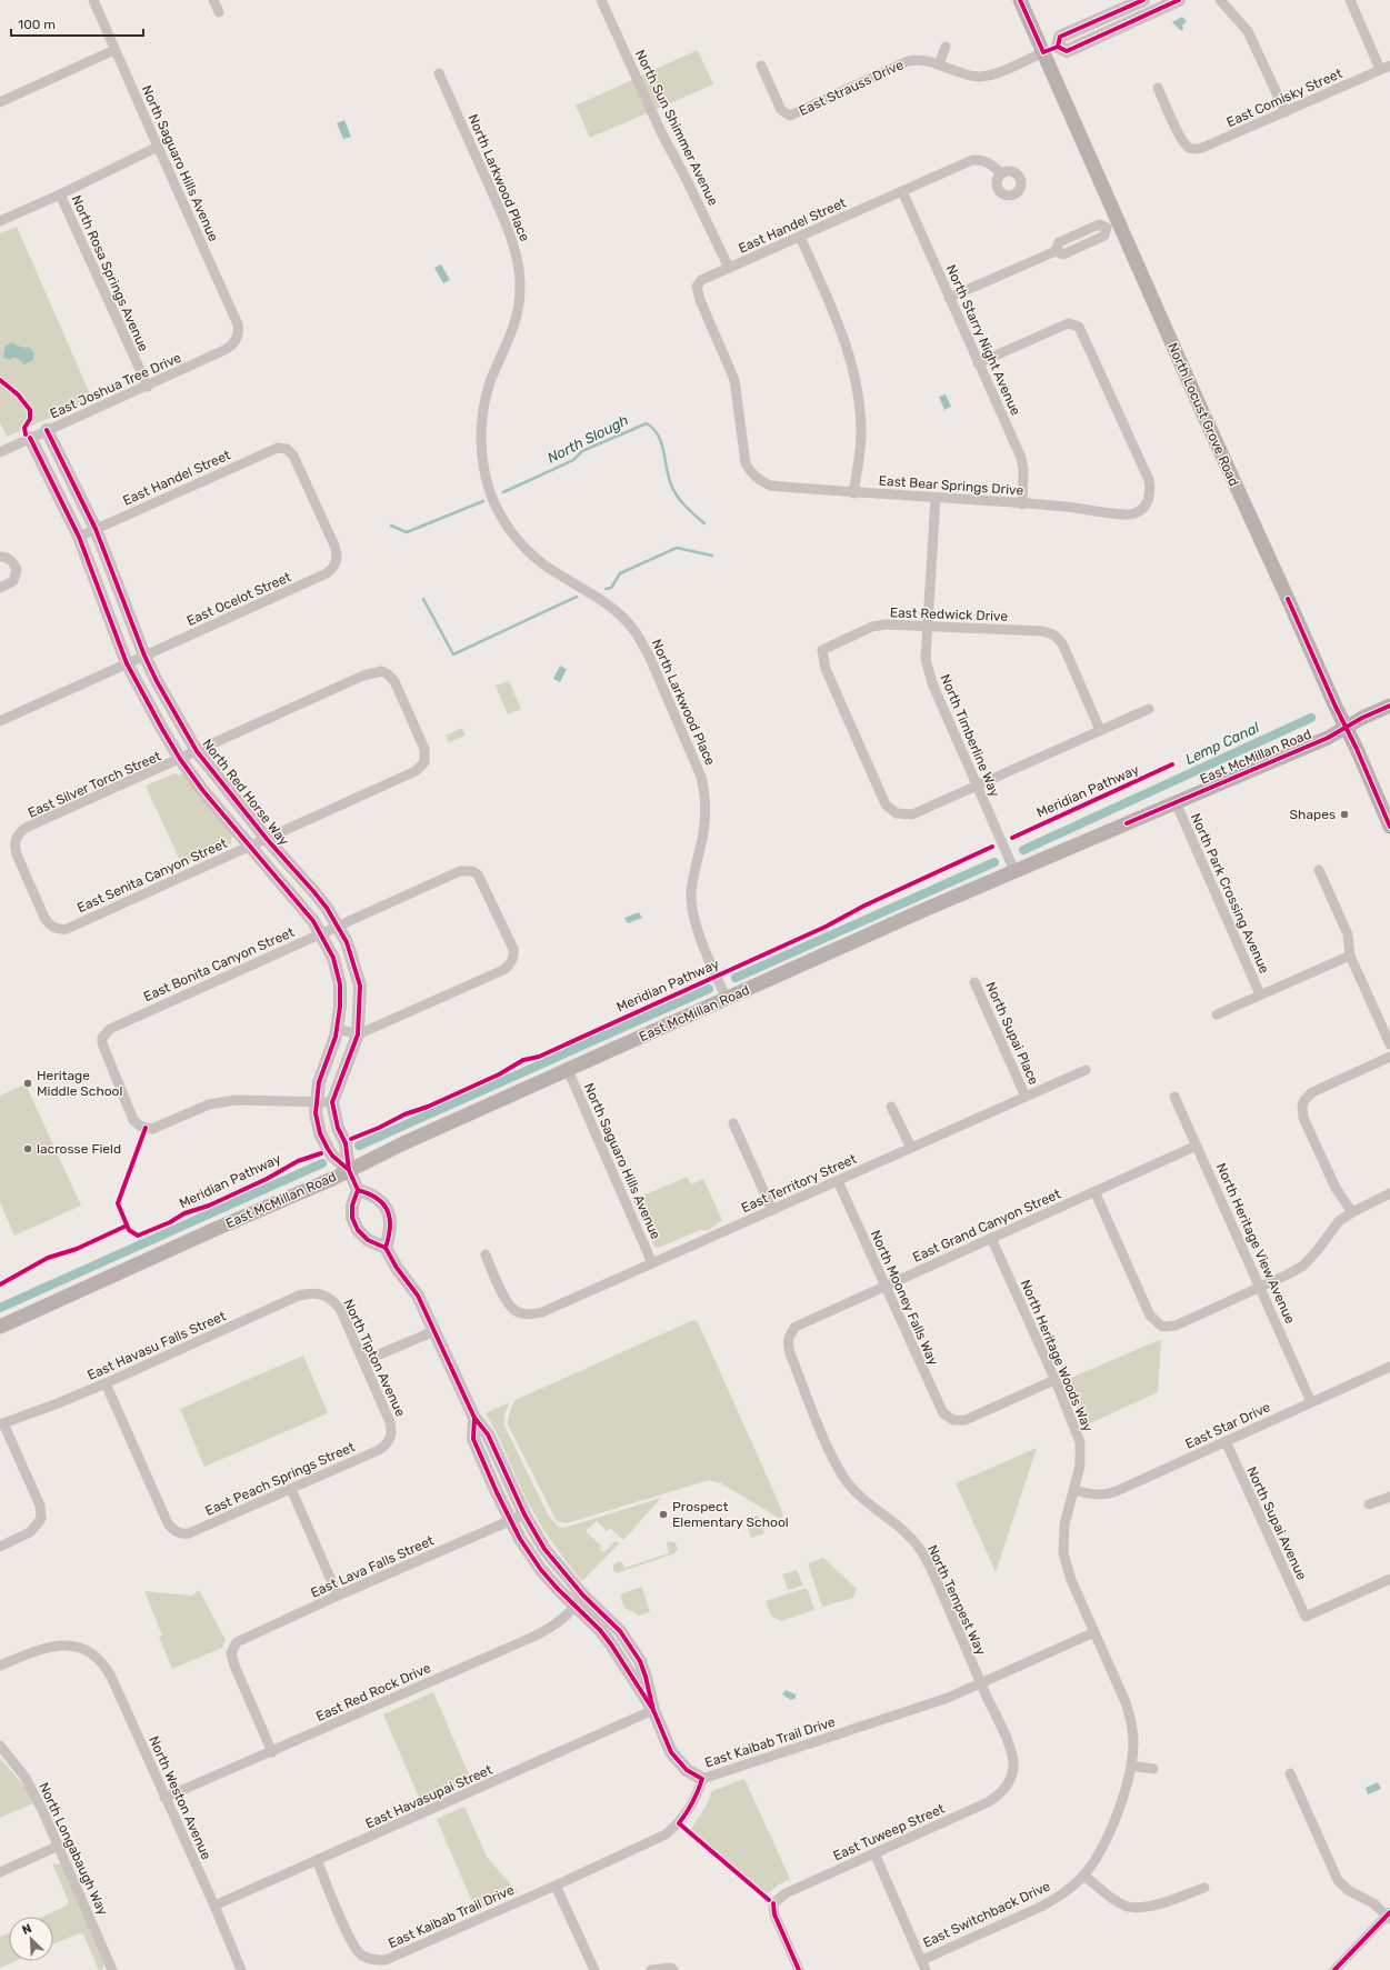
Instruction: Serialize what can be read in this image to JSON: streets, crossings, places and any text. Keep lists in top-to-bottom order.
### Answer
{
  "streets": {
    "main road": ["North Locust Grove Road", "East McMillan Road"],
    "street": [
      "East Strauss Drive",
      "East Comisky Street",
      "North Sun Shimmer Avenue",
      "North Saguaro Hills Avenue",
      "North Larkwood Place",
      "East Handel Street",
      "North Rosa Springs Avenue",
      "North Starry Night Avenue",
      "East Joshua Tree Drive",
      "East Bear Springs Drive",
      "East Ocelot Street",
      "East Redwick Drive",
      "North Timberline Way",
      "East Silver Torch Street",
      "North Red Horse Way",
      "East Senita Canyon Street",
      "North Park Crossing Avenue",
      "East Bonita Canyon Street",
      "North Supai Place",
      "East Territory Street",
      "East Grand Canyon Street",
      "North Heritage View Avenue",
      "North Mooney Falls Way",
      "East Havasu Falls Street",
      "North Heritage Woods Way",
      "North Tipton Avenue",
      "East Star Drive",
      "East Peach Springs Street",
      "North Supai Avenue",
      "East Lava Falls Street",
      "North Tempest Way",
      "East Red Rock Drive",
      "East Kaibab Trail Drive",
      "East Havasupai Street",
      "North Weston Avenue",
      "East Tuweep Street",
      "North Longabaugh Way",
      "East Switchback Drive"
    ],
    "cycle path": ["Meridian Pathway"]
  },
  "crossings": [
    ["East Strauss Drive", "North Locust Grove Road"],
    ["North Sun Shimmer Avenue", "East Handel Street"],
    ["North Saguaro Hills Avenue", "East Joshua Tree Drive"],
    ["North Saguaro Hills Avenue", "East McMillan Road"],
    ["North Saguaro Hills Avenue", "East Territory Street"],
    ["North Larkwood Place", "East McMillan Road"],
    ["East Handel Street", "North Starry Night Avenue"],
    ["East Handel Street", "East Bear Springs Drive"],
    ["East Handel Street", "East Ocelot Street"],
    ["East Handel Street", "North Red Horse Way"],
    ["North Rosa Springs Avenue", "East Joshua Tree Drive"],
    ["North Starry Night Avenue", "East Bear Springs Drive"],
    ["East Joshua Tree Drive", "North Red Horse Way"],
    ["North Locust Grove Road", "East McMillan Road"],
    ["East Bear Springs Drive", "North Timberline Way"],
    ["East Ocelot Street", "North Red Horse Way"],
    ["East Redwick Drive", "North Timberline Way"],
    ["North Timberline Way", "East McMillan Road"],
    ["East McMillan Road", "North Park Crossing Avenue"],
    ["East Silver Torch Street", "North Red Horse Way"],
    ["East Silver Torch Street", "East Senita Canyon Street"],
    ["North Red Horse Way", "East Senita Canyon Street"],
    ["North Red Horse Way", "East Bonita Canyon Street"],
    ["North Supai Place", "East Territory Street"],
    ["East Territory Street", "North Mooney Falls Way"],
    ["East Grand Canyon Street", "North Heritage View Avenue"],
    ["East Grand Canyon Street", "North Mooney Falls Way"],
    ["East Grand Canyon Street", "North Heritage Woods Way"],
    ["East Grand Canyon Street", "North Tempest Way"],
    ["North Heritage View Avenue", "East Star Drive"],
    ["North Mooney Falls Way", "North Heritage Woods Way"],
    ["East Havasu Falls Street", "North Tipton Avenue"],
    ["East Havasu Falls Street", "East Peach Springs Street"],
    ["North Heritage Woods Way", "East Star Drive"],
    ["North Heritage Woods Way", "East Kaibab Trail Drive"],
    ["North Heritage Woods Way", "East Switchback Drive"],
    ["North Tipton Avenue", "East Peach Springs Street"],
    ["East Star Drive", "North Supai Avenue"],
    ["East Lava Falls Street", "East Red Rock Drive"],
    ["North Tempest Way", "East Kaibab Trail Drive"],
    ["North Tempest Way", "East Tuweep Street"],
    ["East Red Rock Drive", "North Weston Avenue"],
    ["East Kaibab Trail Drive", "East Havasupai Street"],
    ["East Havasupai Street", "North Weston Avenue"]
  ],
  "water": ["North Slough", "Lemp Canal"],
  "places": [
    "Shapes",
    "Heritage Middle School",
    "lacrosse Field",
    "Prospect Elementary School"
  ],
  "scale_bar": "100 m",
  "north": "top left"
}
